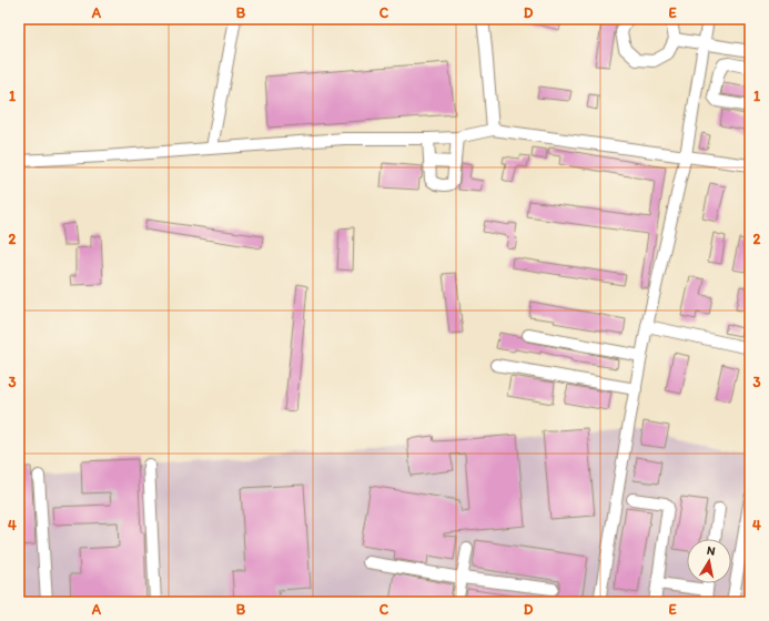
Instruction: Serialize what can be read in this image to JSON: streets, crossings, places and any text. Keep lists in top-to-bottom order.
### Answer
{
  "north": "top",
  "grid": {
    "columns": [
      "A",
      "B",
      "C",
      "D",
      "E"
    ],
    "rows": [
      "1",
      "2",
      "3",
      "4"
    ]
  }
}
